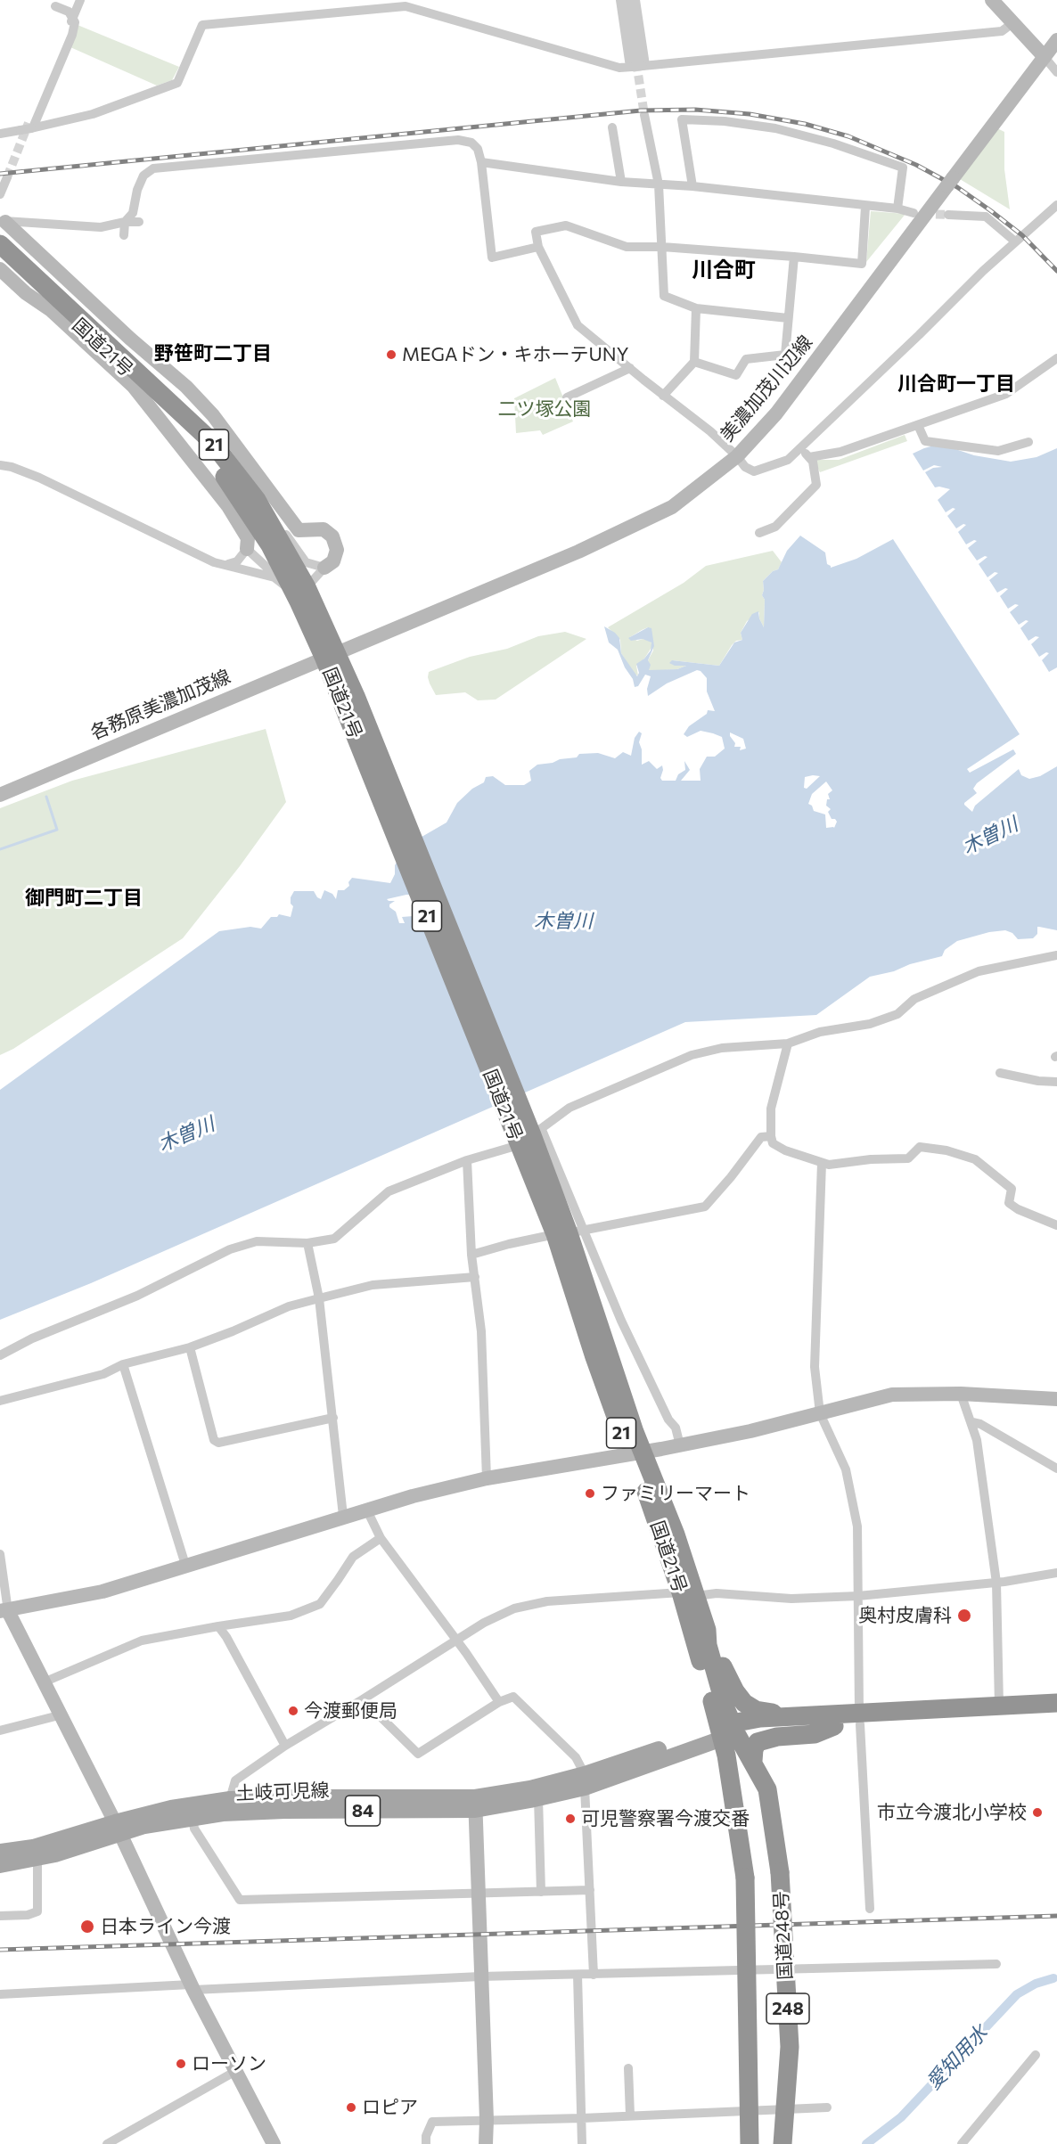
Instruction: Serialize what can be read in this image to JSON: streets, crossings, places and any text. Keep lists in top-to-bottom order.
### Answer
{
  "streets": {
    "highway": [
      "国道21号",
      "21",
      "国道248号",
      "248"
    ],
    "main road": ["土岐可児線", "84"],
    "street": ["美濃加茂川辺線", "各務原美濃加茂線"]
  },
  "crossings": [
    ["国道21号", "美濃加茂川辺線"],
    ["国道21号", "各務原美濃加茂線"],
    ["国道21号", "土岐可児線"],
    ["国道21号", "国道248号"],
    ["美濃加茂川辺線", "各務原美濃加茂線"],
    ["土岐可児線", "国道248号"]
  ],
  "districts": [
    "川合町",
    "野笹町二丁目",
    "川合町一丁目",
    "御門町二丁目"
  ],
  "water": ["木曽川", "愛知用水"],
  "parks": ["二ツ塚公園"],
  "places": [
    "MEGAドン・キホーテUNY",
    "ファミリーマート",
    "奥村皮膚科",
    "今渡郵便局",
    "市立今渡北小学校",
    "可児警察署今渡交番",
    "日本ライン今渡",
    "ローソン",
    "ロピア"
  ]
}
